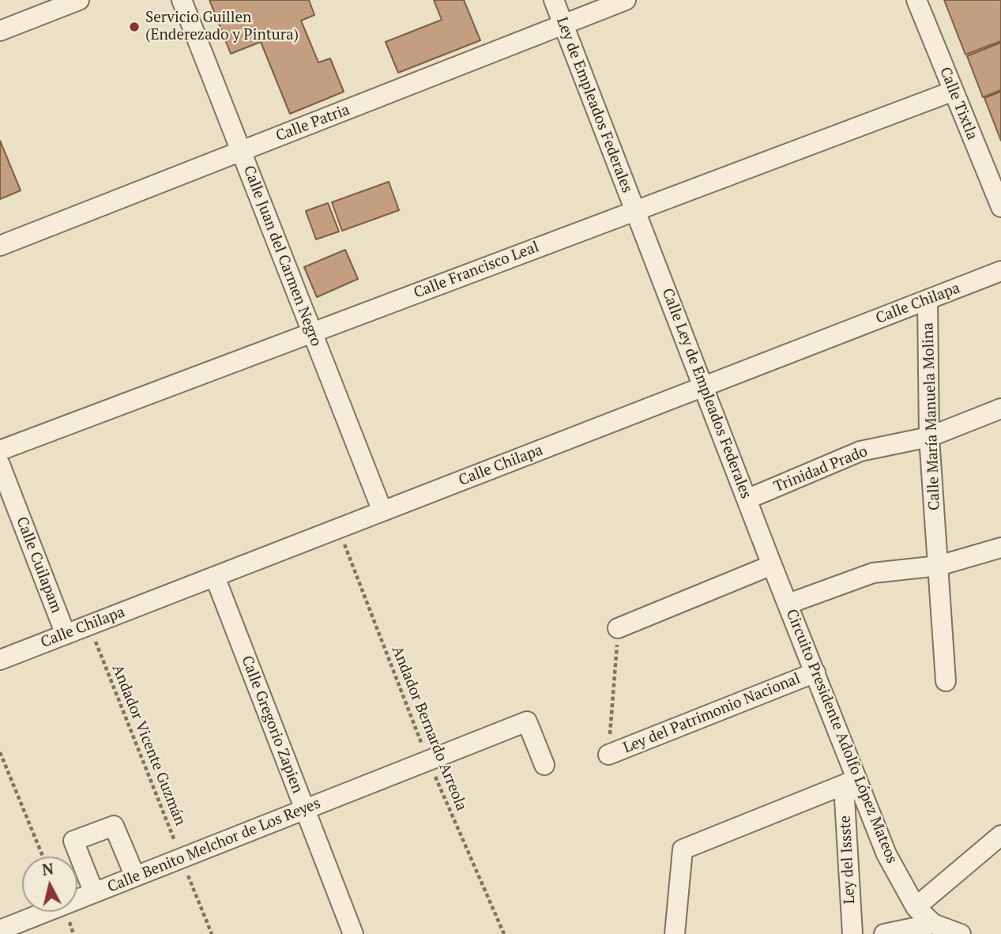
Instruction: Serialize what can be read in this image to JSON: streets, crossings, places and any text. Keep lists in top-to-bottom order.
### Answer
{
  "streets": {
    "street": [
      "Calle Tixtla",
      "Ley de Empleados Federales",
      "Calle Patria",
      "Calle Juan del Carmen Negro",
      "Calle Francisco Leal",
      "Calle Chilapa",
      "Calle Ley de Empleados Federales",
      "Calle María Manuela Molina",
      "Trinidad Prado",
      "Calle Cuilapam",
      "Ley del Patrimonio Nacional",
      "Calle Gregorio Zapien",
      "Circuito Presidente Adolfo López Mateos",
      "Calle Benito Melchor de Los Reyes",
      "Ley del Issste"
    ],
    "path": ["Andador Bernardo Arreola", "Andador Vicente Guzmán"]
  },
  "crossings": [
    ["Calle Tixtla", "Calle Francisco Leal"],
    ["Ley de Empleados Federales", "Calle Patria"],
    ["Ley de Empleados Federales", "Calle Francisco Leal"],
    ["Ley de Empleados Federales", "Calle Ley de Empleados Federales"],
    ["Calle Patria", "Calle Juan del Carmen Negro"],
    ["Calle Juan del Carmen Negro", "Calle Francisco Leal"],
    ["Calle Juan del Carmen Negro", "Calle Chilapa"],
    ["Calle Francisco Leal", "Calle Ley de Empleados Federales"],
    ["Calle Chilapa", "Calle Ley de Empleados Federales"],
    ["Calle Chilapa", "Calle María Manuela Molina"],
    ["Calle Chilapa", "Calle Cuilapam"],
    ["Calle Chilapa", "Calle Gregorio Zapien"],
    ["Calle Chilapa", "Andador Bernardo Arreola"],
    ["Calle Chilapa", "Andador Vicente Guzmán"],
    ["Calle Ley de Empleados Federales", "Trinidad Prado"],
    ["Calle Ley de Empleados Federales", "Circuito Presidente Adolfo López Mateos"],
    ["Calle María Manuela Molina", "Trinidad Prado"],
    ["Ley del Patrimonio Nacional", "Circuito Presidente Adolfo López Mateos"],
    ["Calle Gregorio Zapien", "Calle Benito Melchor de Los Reyes"],
    ["Andador Bernardo Arreola", "Calle Benito Melchor de Los Reyes"],
    ["Circuito Presidente Adolfo López Mateos", "Ley del Issste"],
    ["Andador Vicente Guzmán", "Calle Benito Melchor de Los Reyes"]
  ],
  "places": ["Servicio Guillen (Enderezado y Pintura)"],
  "north": "top"
}
